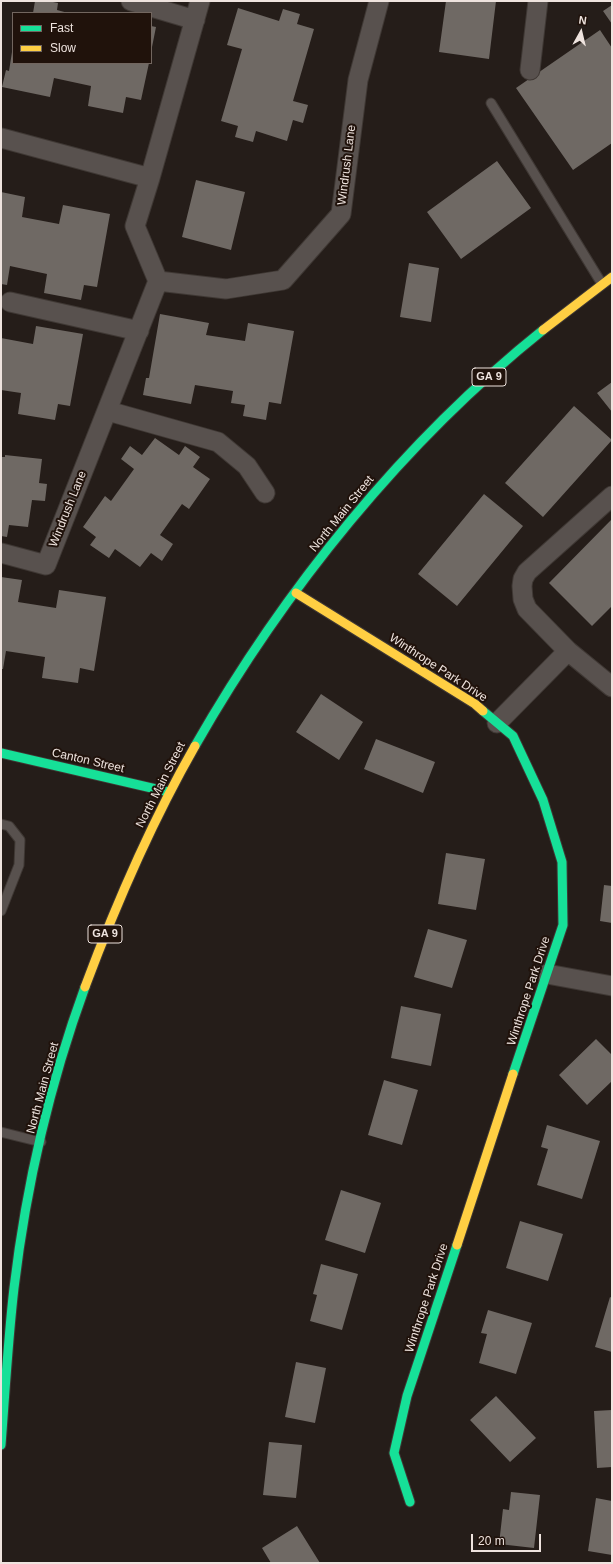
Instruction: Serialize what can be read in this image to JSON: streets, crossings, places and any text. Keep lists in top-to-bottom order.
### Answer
{
  "streets": {
    "main road": [
      "GA 9",
      "North Main Street",
      "Winthrope Park Drive",
      "Canton Street"
    ],
    "street": ["Windrush Lane"]
  },
  "crossings": [
    ["North Main Street", "Winthrope Park Drive"],
    ["North Main Street", "Canton Street"]
  ],
  "legend": ["Fast", "Slow"],
  "scale_bar": "20 m",
  "north": "top"
}
